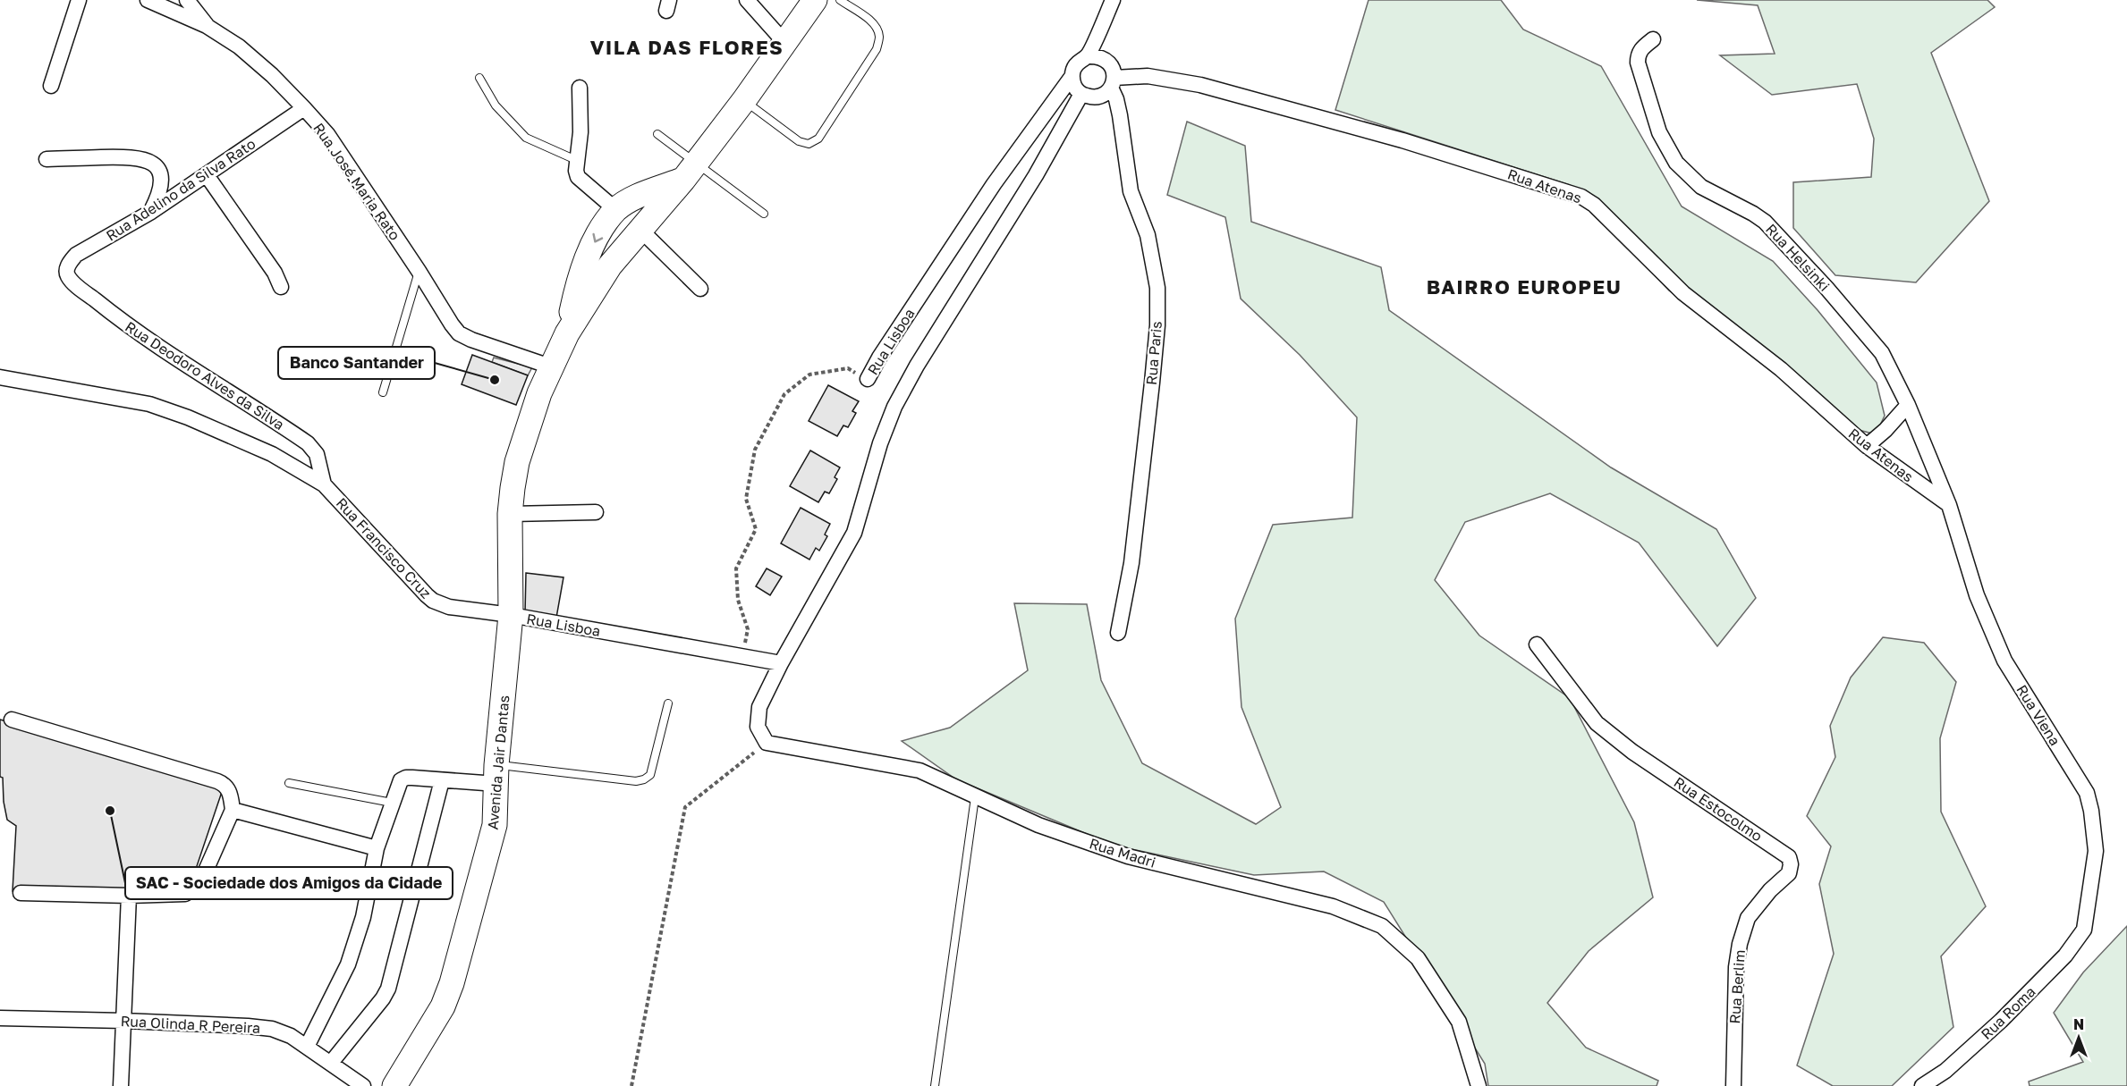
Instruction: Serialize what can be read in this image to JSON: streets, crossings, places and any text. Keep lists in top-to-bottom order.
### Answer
{
  "streets": {
    "main road": ["Avenida Jair Dantas"],
    "street": [
      "Rua José Maria Rato",
      "Rua Atenas",
      "Rua Adelino da Silva Rato",
      "Rua Helsinki",
      "Rua Lisboa",
      "Rua Paris",
      "Rua Deodoro Alves da Silva",
      "Rua Francisco Cruz",
      "Rua Viena",
      "Rua Estocolmo",
      "Rua Madri",
      "Rua Berlim",
      "Rua Roma",
      "Rua Olinda R Pereira"
    ]
  },
  "crossings": [
    ["Rua José Maria Rato", "Rua Adelino da Silva Rato"],
    ["Rua José Maria Rato", "Avenida Jair Dantas"],
    ["Rua Atenas", "Rua Helsinki"],
    ["Rua Atenas", "Rua Lisboa"],
    ["Rua Atenas", "Rua Paris"],
    ["Rua Atenas", "Rua Viena"],
    ["Rua Adelino da Silva Rato", "Rua Deodoro Alves da Silva"],
    ["Rua Helsinki", "Rua Viena"],
    ["Rua Lisboa", "Rua Paris"],
    ["Rua Lisboa", "Rua Francisco Cruz"],
    ["Rua Lisboa", "Avenida Jair Dantas"],
    ["Rua Deodoro Alves da Silva", "Rua Francisco Cruz"],
    ["Rua Francisco Cruz", "Avenida Jair Dantas"],
    ["Rua Viena", "Rua Roma"],
    ["Rua Estocolmo", "Rua Berlim"]
  ],
  "districts": ["VILA DAS FLORES", "BAIRRO EUROPEU"],
  "places": ["Banco Santander", "SAC - Sociedade dos Amigos da Cidade"],
  "north": "top"
}
